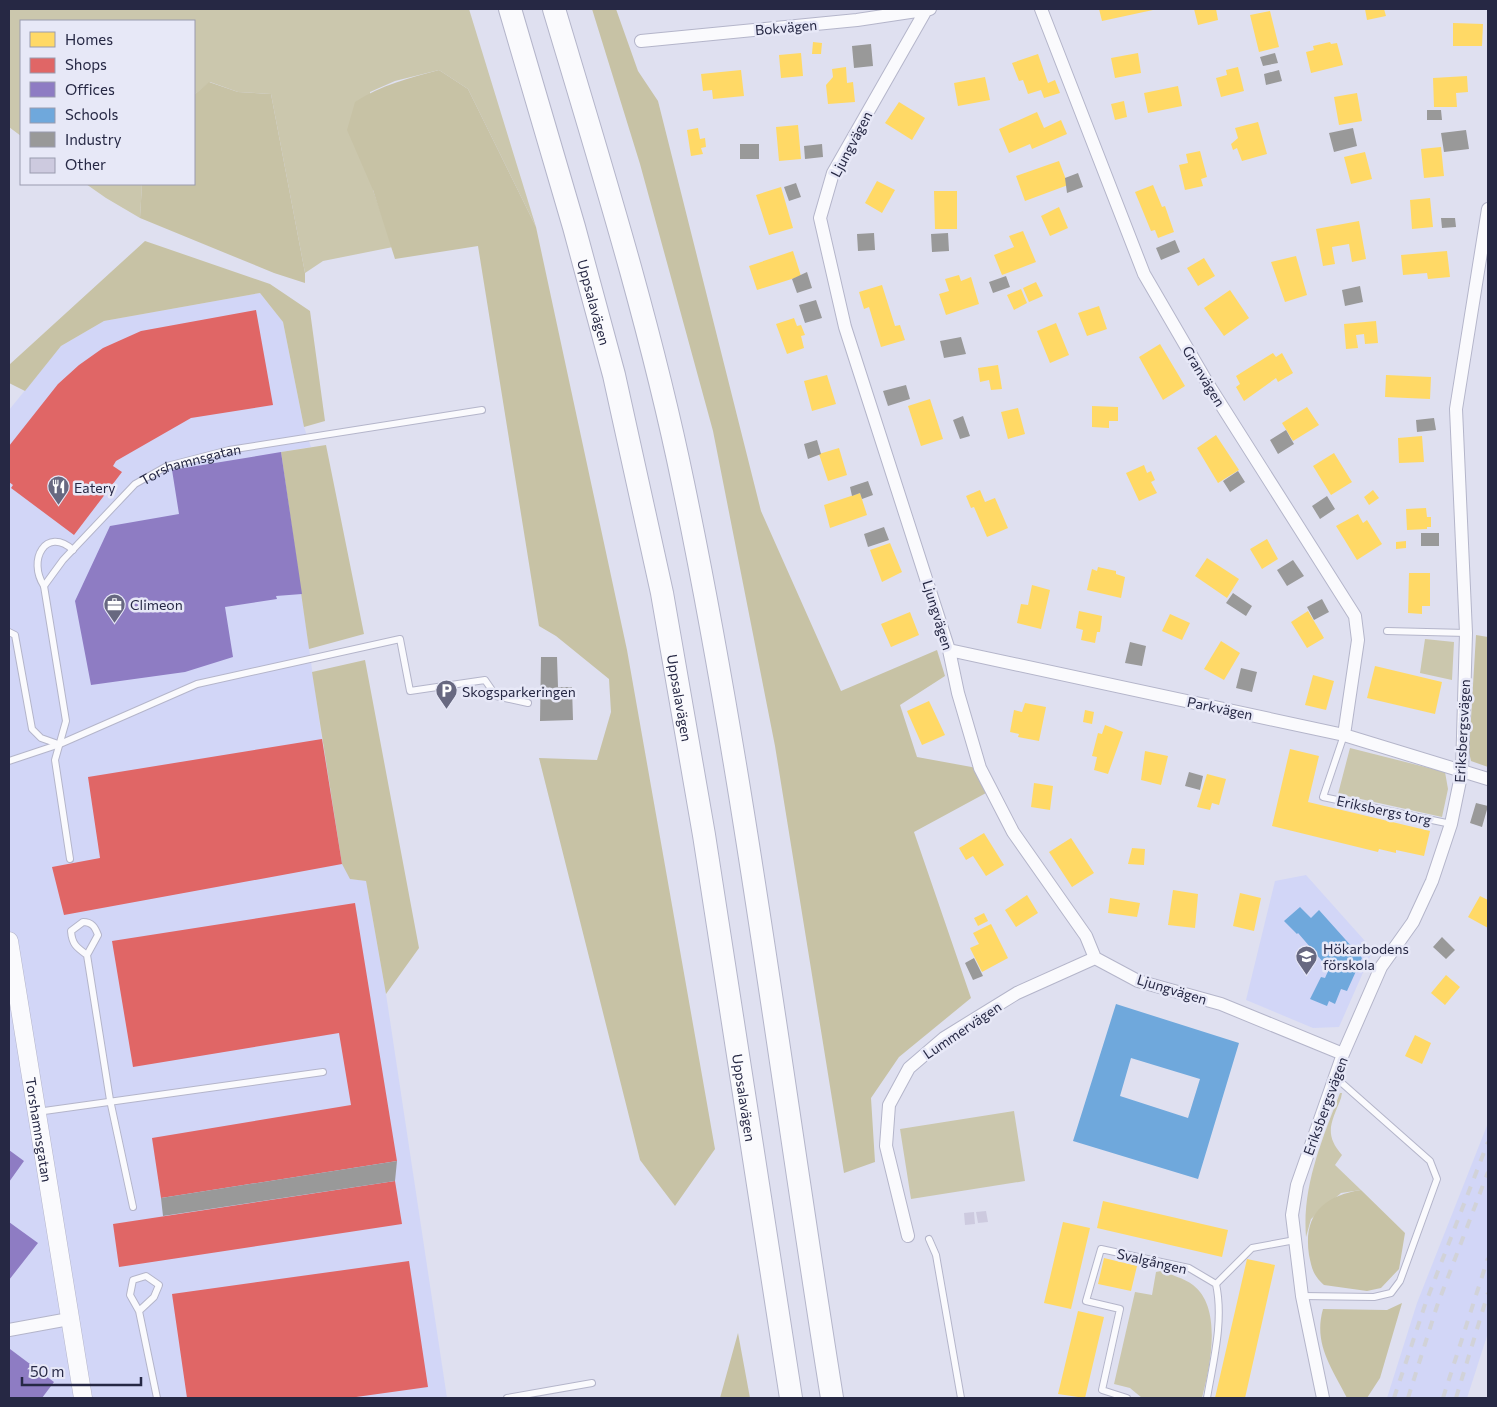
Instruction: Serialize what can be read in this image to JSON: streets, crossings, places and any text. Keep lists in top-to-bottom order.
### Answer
{
  "streets": {
    "highway": ["Uppsalavägen"],
    "street": [
      "Bokvägen",
      "Ljungvägen",
      "Granvägen",
      "Torshamnsgatan",
      "Parkvägen",
      "Eriksbergsvägen",
      "Lummervägen"
    ],
    "lane": ["Eriksbergs torg", "Svalgången"]
  },
  "crossings": [
    ["Bokvägen", "Ljungvägen"],
    ["Ljungvägen", "Parkvägen"],
    ["Ljungvägen", "Eriksbergsvägen"],
    ["Ljungvägen", "Lummervägen"],
    ["Granvägen", "Parkvägen"],
    ["Granvägen", "Eriksbergs torg"],
    ["Parkvägen", "Eriksbergsvägen"],
    ["Parkvägen", "Eriksbergs torg"],
    ["Eriksbergsvägen", "Eriksbergs torg"]
  ],
  "places": {
    "restaurant": ["Eatery"],
    "office": ["Climeon"],
    "parking": ["Skogsparkeringen"],
    "school or university": ["Hökarbodens förskola"]
  },
  "legend": [
    "Homes",
    "Shops",
    "Offices",
    "Schools",
    "Industry",
    "Other"
  ],
  "scale_bar": "50 m"
}
